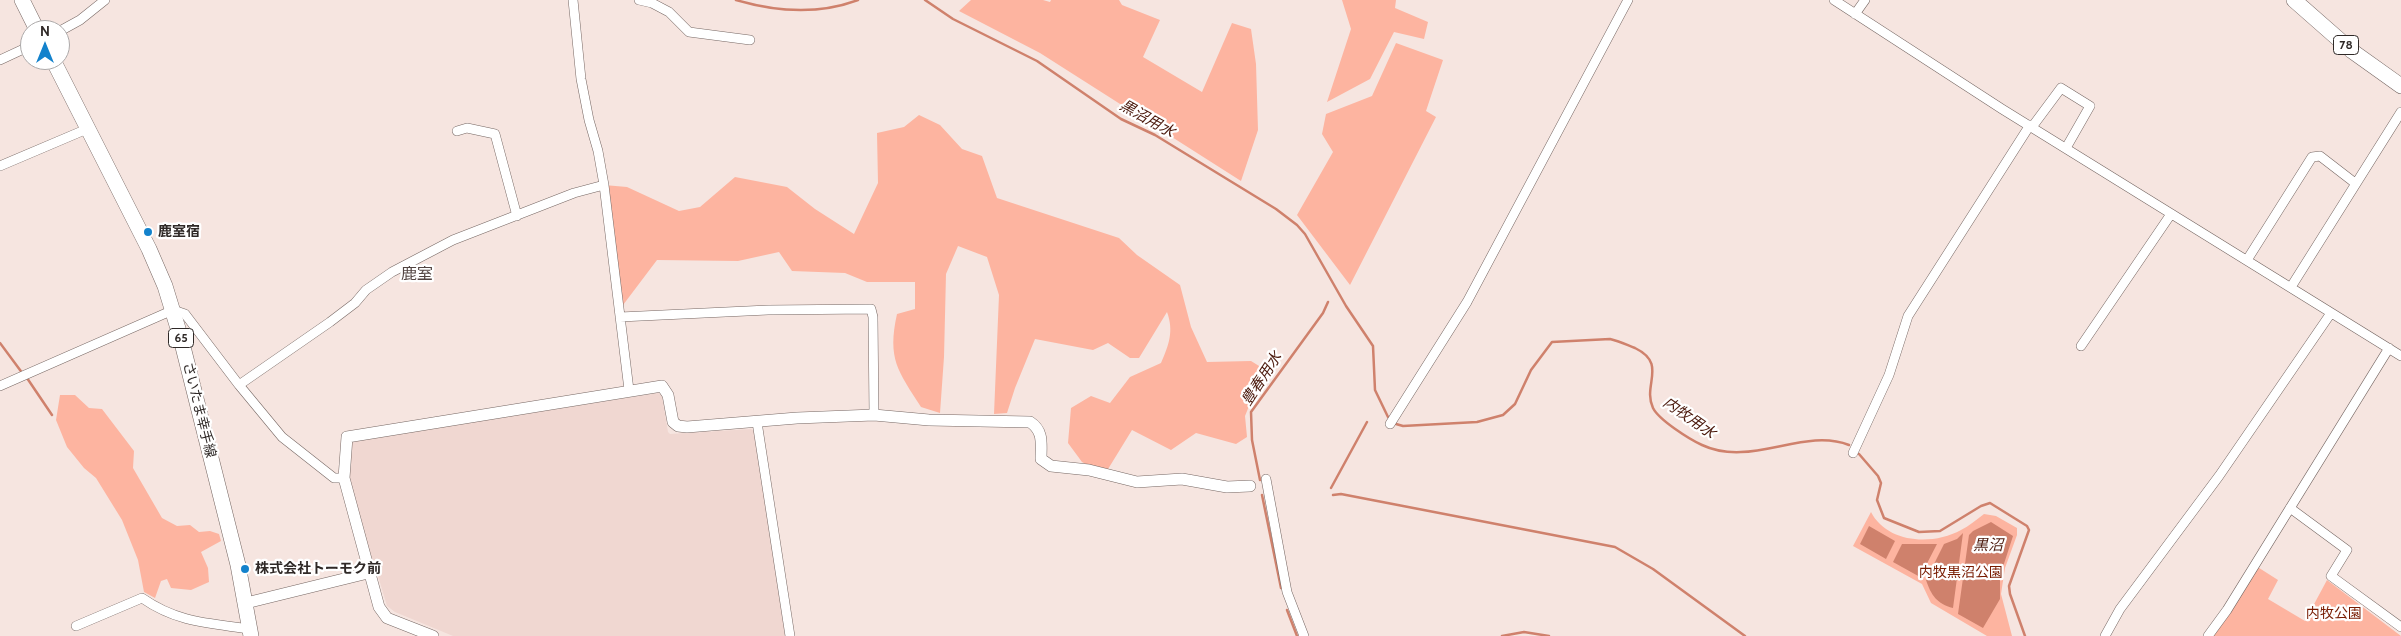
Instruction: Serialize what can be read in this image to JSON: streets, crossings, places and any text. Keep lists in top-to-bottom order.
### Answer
{
  "streets": {
    "main road": ["78", "65", "さいたま幸手線"]
  },
  "districts": ["鹿室"],
  "water": [
    "黒沼用水",
    "豊春用水",
    "内牧用水",
    "黒沼"
  ],
  "parks": ["内牧黒沼公園", "内牧公園"],
  "places": ["鹿室宿", "株式会社トーモク前"],
  "north": "top"
}
